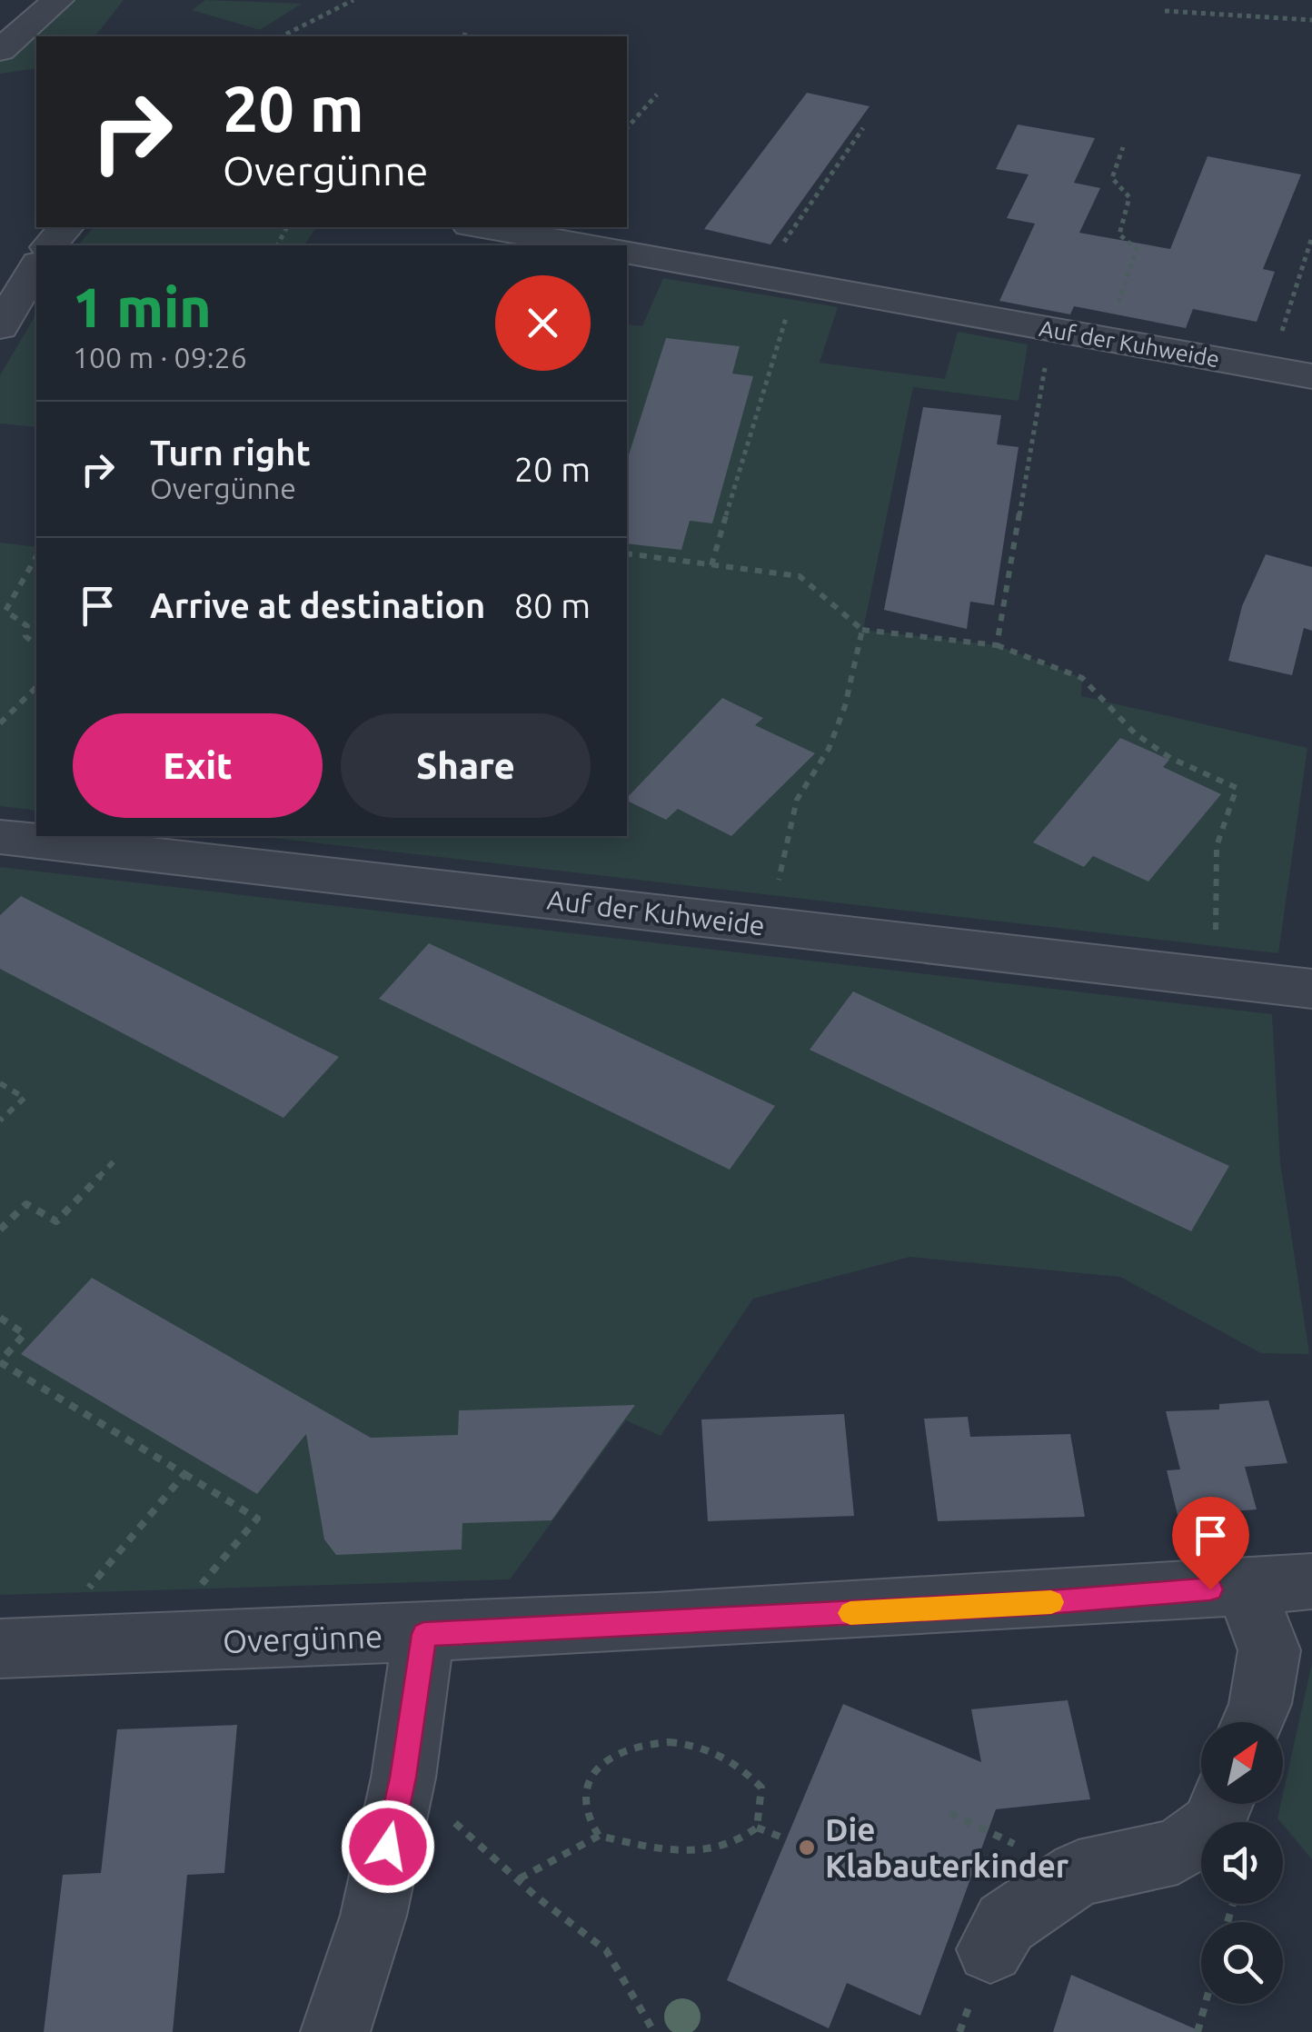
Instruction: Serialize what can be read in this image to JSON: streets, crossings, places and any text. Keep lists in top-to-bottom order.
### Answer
{
  "streets": {
    "street": ["Auf der Kuhweide", "Overgünne"]
  },
  "places": ["Die Klabauterkinder"],
  "north": "top right",
  "page": {
    "turn": ["20 m", "Overgünne"],
    "heading": ["1 min", "100 m · 09:26"],
    "list": [
      {
        "name": "Turn right",
        "note": "Overgünne",
        "value": "20 m"
      },
      {
        "name": "Arrive at destination",
        "value": "80 m"
      }
    ],
    "buttons": ["Exit", "Share"]
  }
}
